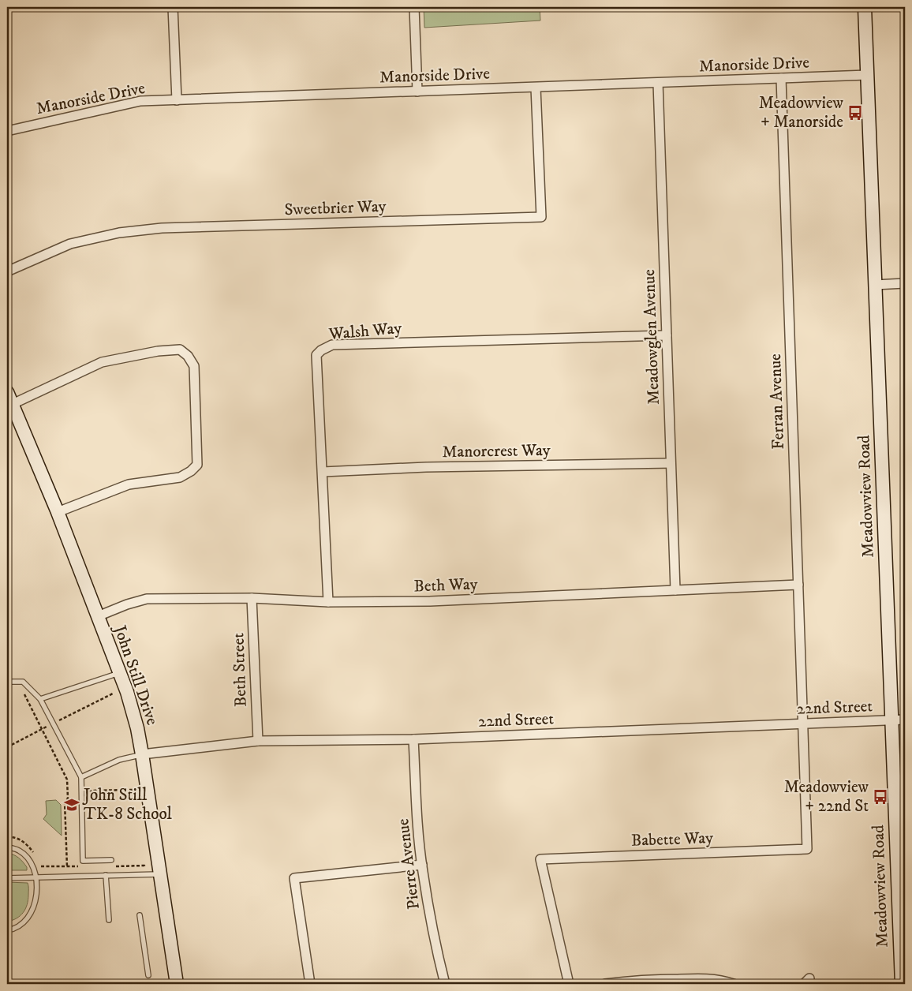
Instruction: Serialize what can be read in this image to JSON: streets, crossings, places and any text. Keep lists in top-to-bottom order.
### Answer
{
  "streets": {
    "main road": ["Meadowview Road", "John Still Drive"],
    "street": [
      "Manorside Drive",
      "Sweetbrier Way",
      "Walsh Way",
      "Meadowglen Avenue",
      "Ferran Avenue",
      "Manorcrest Way",
      "Beth Way",
      "Beth Street",
      "22nd Street",
      "Babette Way",
      "Pierre Avenue"
    ]
  },
  "crossings": [
    ["Manorside Drive", "Sweetbrier Way"],
    ["Manorside Drive", "Meadowglen Avenue"],
    ["Manorside Drive", "Ferran Avenue"],
    ["Manorside Drive", "Meadowview Road"],
    ["Walsh Way", "Meadowglen Avenue"],
    ["Walsh Way", "Manorcrest Way"],
    ["Walsh Way", "Beth Way"],
    ["Meadowglen Avenue", "Manorcrest Way"],
    ["Meadowglen Avenue", "Beth Way"],
    ["Ferran Avenue", "Beth Way"],
    ["Ferran Avenue", "22nd Street"],
    ["Ferran Avenue", "Babette Way"],
    ["Meadowview Road", "22nd Street"],
    ["Beth Way", "Beth Street"],
    ["Beth Way", "John Still Drive"],
    ["Beth Street", "22nd Street"],
    ["John Still Drive", "22nd Street"],
    ["22nd Street", "Babette Way"],
    ["22nd Street", "Pierre Avenue"]
  ],
  "places": {
    "bus stop": ["Meadowview + Manorside", "Meadowview + 22nd St"],
    "school or university": ["John Still TK-8 School"]
  }
}
